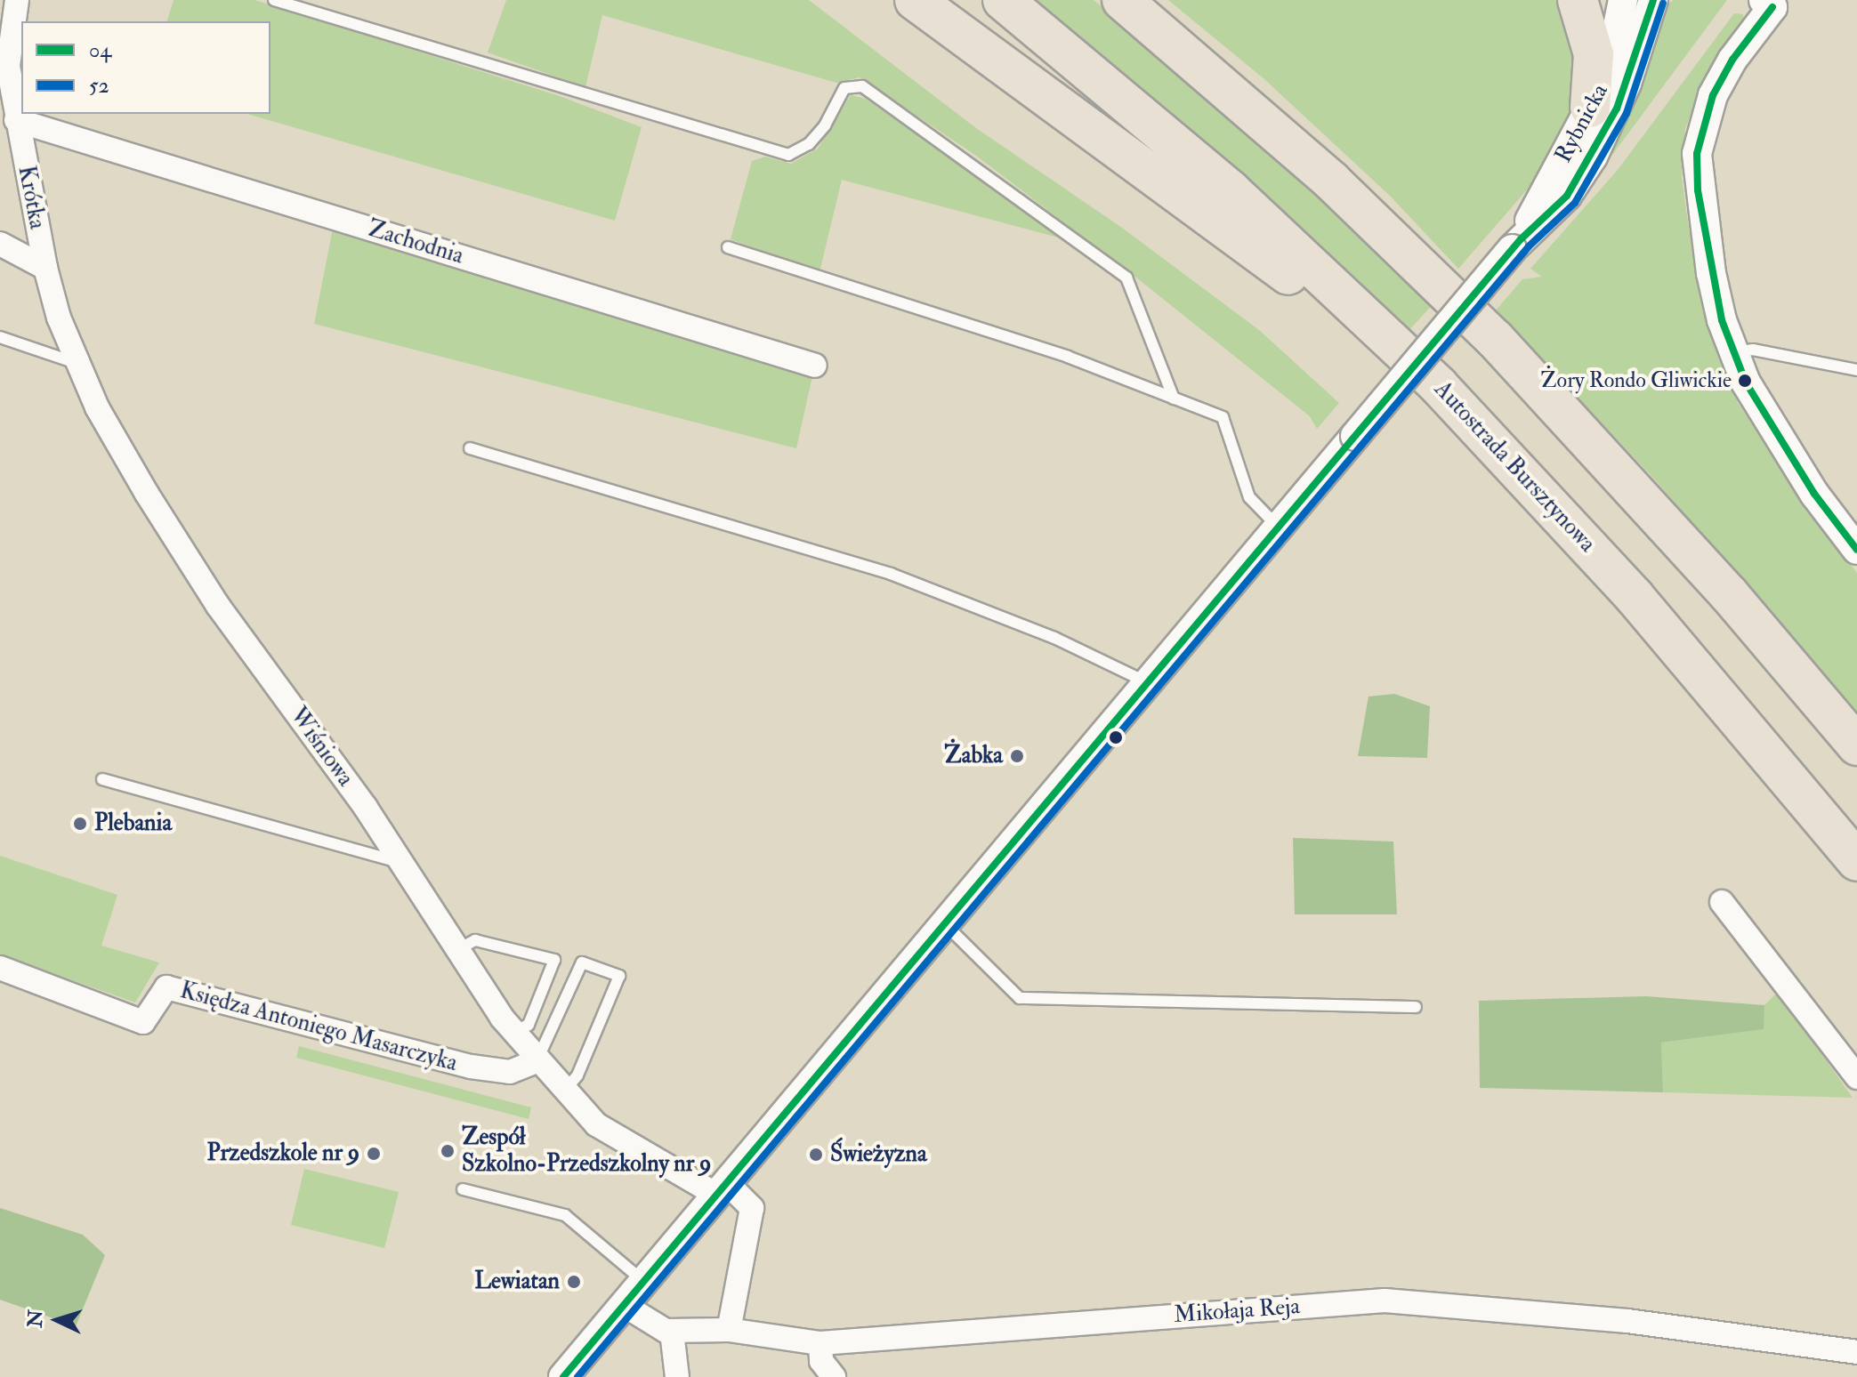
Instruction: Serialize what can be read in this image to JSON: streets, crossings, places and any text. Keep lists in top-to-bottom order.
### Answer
{
  "streets": {
    "highway": ["Autostrada Bursztynowa"],
    "street": [
      "Rybnicka",
      "Krótka",
      "Zachodnia",
      "Wiśniowa",
      "Księdza Antoniego Masarczyka",
      "Mikołaja Reja"
    ]
  },
  "crossings": [
    ["Rybnicka", "Wiśniowa"],
    ["Rybnicka", "Mikołaja Reja"],
    ["Krótka", "Zachodnia"],
    ["Krótka", "Wiśniowa"],
    ["Wiśniowa", "Księdza Antoniego Masarczyka"],
    ["Wiśniowa", "Mikołaja Reja"]
  ],
  "places": [
    "Żory Rondo Gliwickie",
    "Żabka",
    "Plebania",
    "Zespół Szkolno-Przedszkolny nr 9",
    "Przedszkole nr 9",
    "Świeżyzna",
    "Lewiatan"
  ],
  "lines": ["transit line 04", "transit line 52"],
  "legend": ["04", "52"],
  "north": "left"
}
